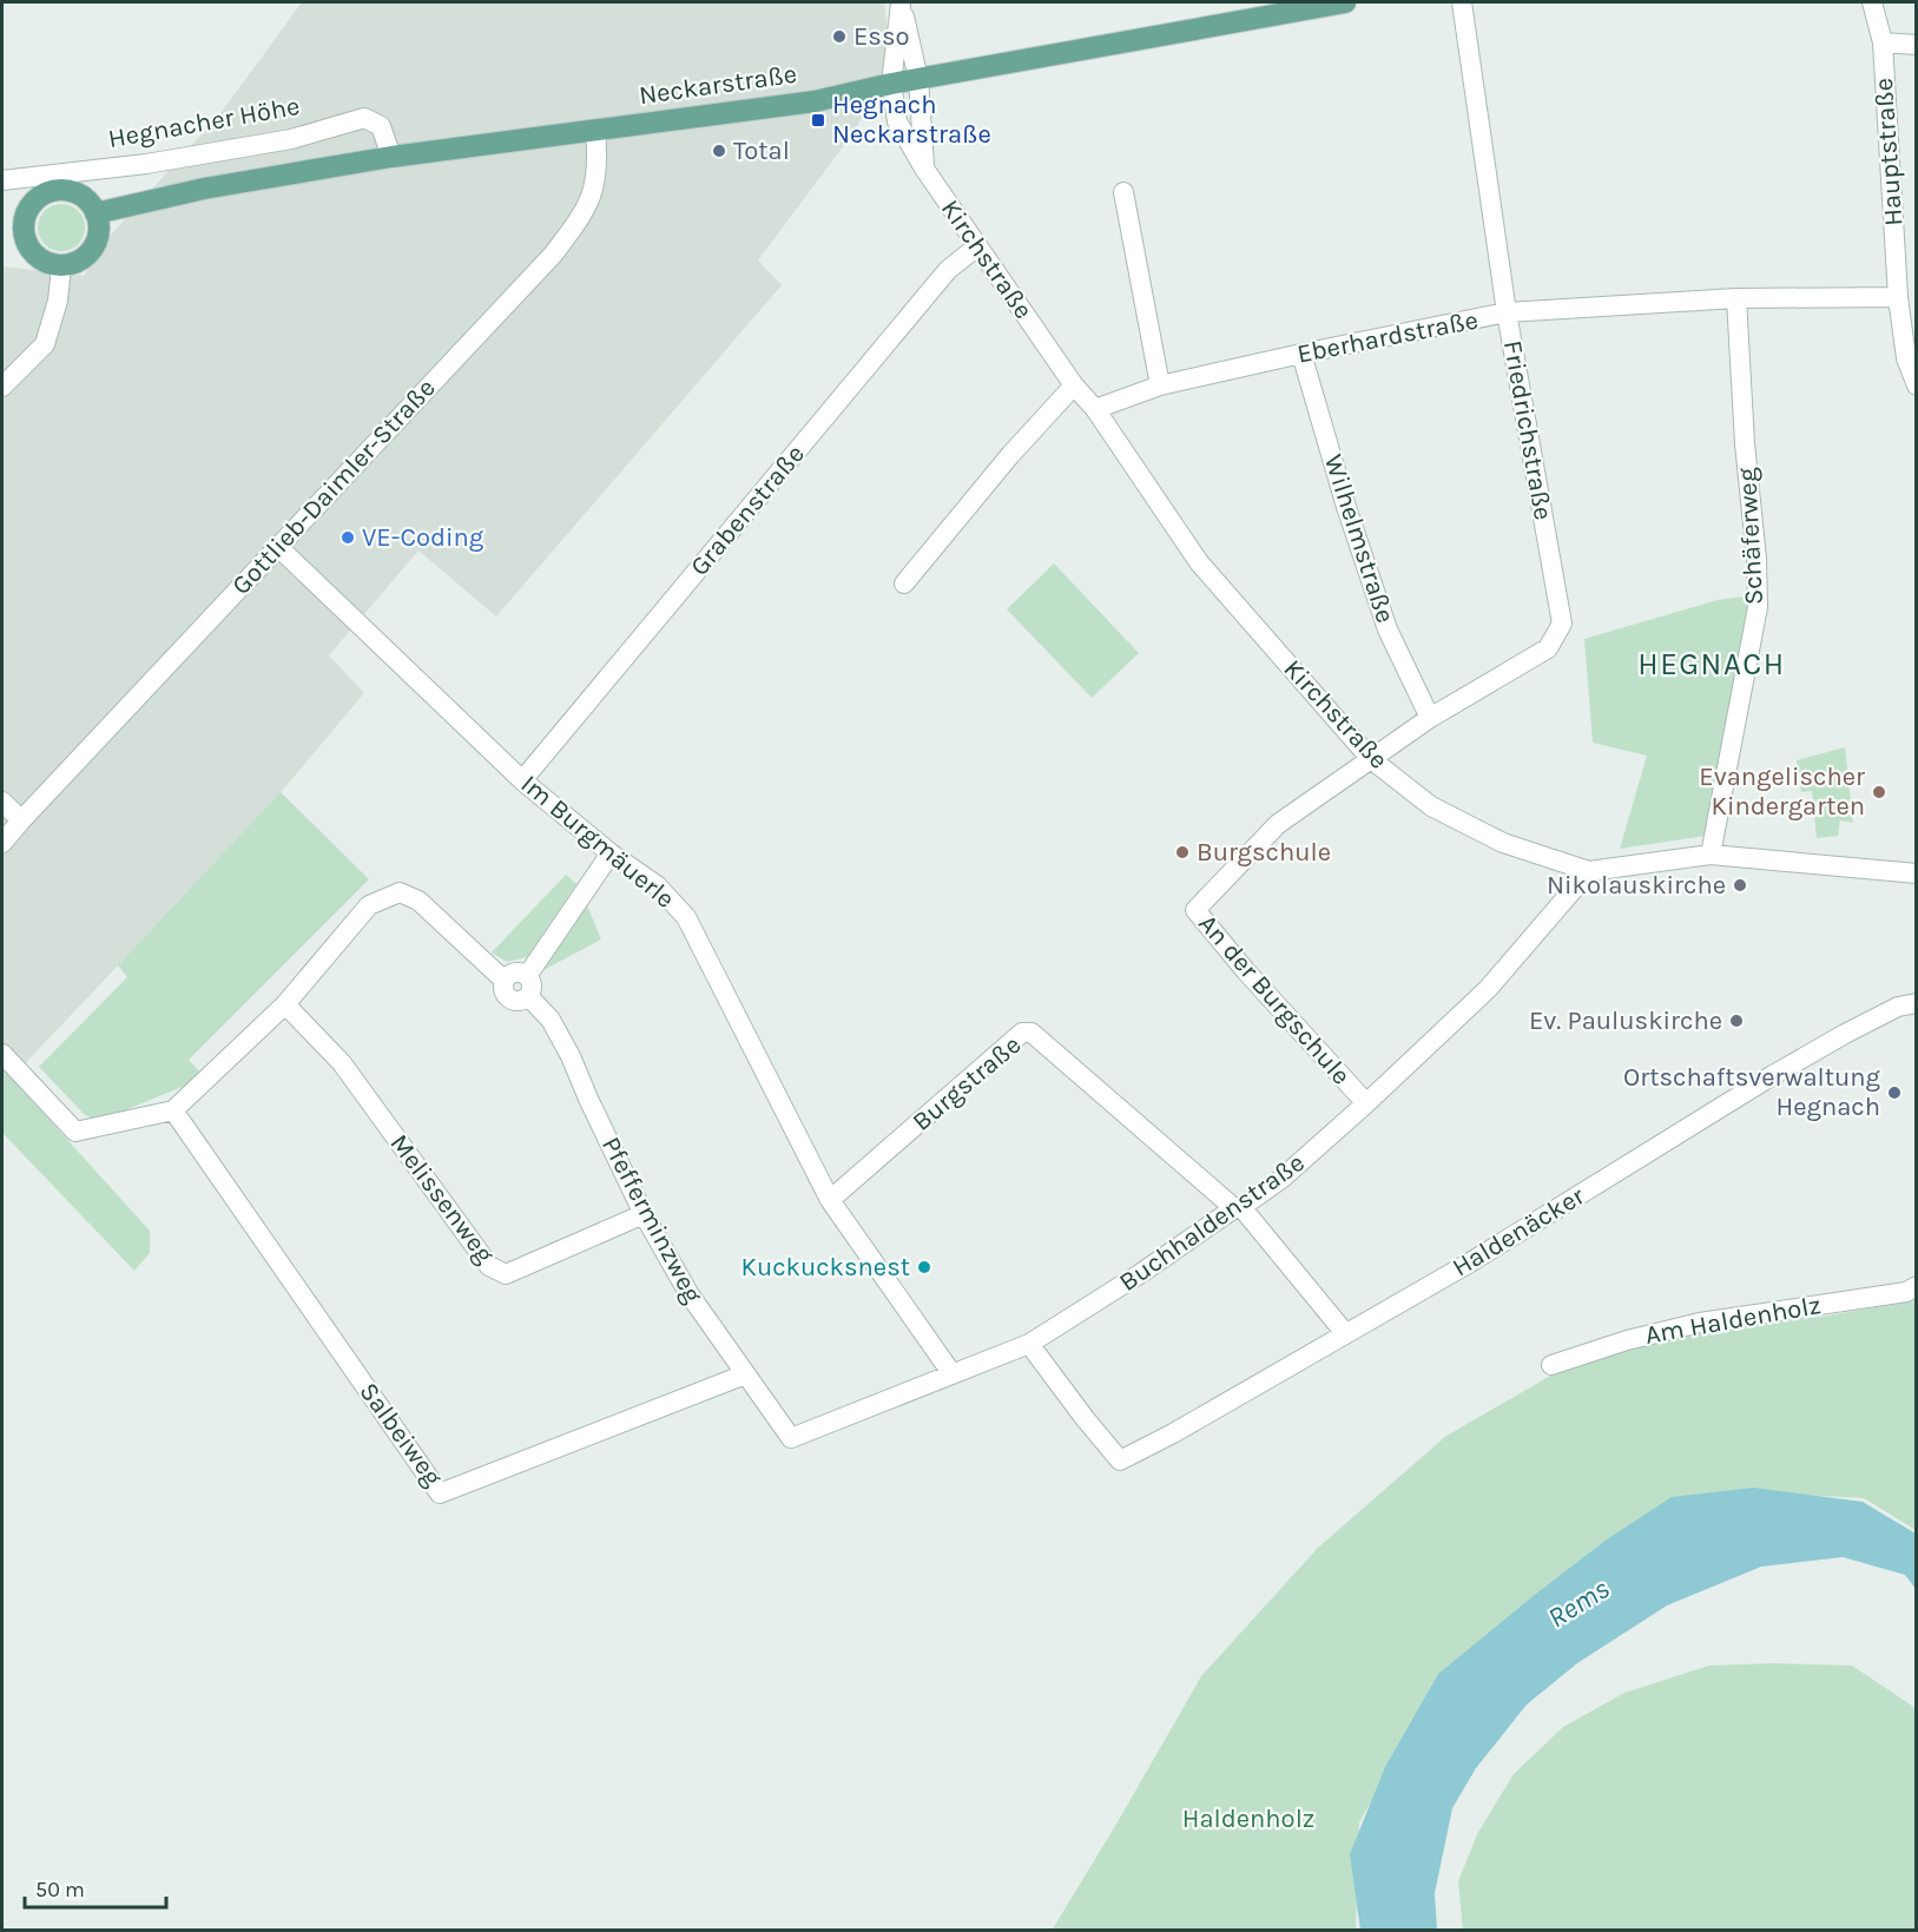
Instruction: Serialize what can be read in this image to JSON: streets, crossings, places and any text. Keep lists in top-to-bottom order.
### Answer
{
  "streets": {
    "main road": ["Neckarstraße"],
    "street": [
      "Hegnacher Höhe",
      "Hauptstraße",
      "Kirchstraße",
      "Eberhardstraße",
      "Friedrichstraße",
      "Gottlieb-Daimler-Straße",
      "Grabenstraße",
      "Schäferweg",
      "Wilhelmstraße",
      "Im Burgmäuerle",
      "An der Burgschule",
      "Burgstraße",
      "Melissenweg",
      "Pfefferminzweg",
      "Buchhaldenstraße",
      "Haldenäcker",
      "Am Haldenholz",
      "Salbeiweg"
    ]
  },
  "crossings": [
    ["Neckarstraße", "Hegnacher Höhe"],
    ["Neckarstraße", "Kirchstraße"],
    ["Neckarstraße", "Gottlieb-Daimler-Straße"],
    ["Hauptstraße", "Eberhardstraße"],
    ["Kirchstraße", "Eberhardstraße"],
    ["Kirchstraße", "Friedrichstraße"],
    ["Kirchstraße", "Grabenstraße"],
    ["Kirchstraße", "Schäferweg"],
    ["Kirchstraße", "An der Burgschule"],
    ["Kirchstraße", "Buchhaldenstraße"],
    ["Eberhardstraße", "Friedrichstraße"],
    ["Eberhardstraße", "Schäferweg"],
    ["Eberhardstraße", "Wilhelmstraße"],
    ["Friedrichstraße", "Wilhelmstraße"],
    ["Friedrichstraße", "An der Burgschule"],
    ["Gottlieb-Daimler-Straße", "Im Burgmäuerle"],
    ["Grabenstraße", "Im Burgmäuerle"],
    ["Im Burgmäuerle", "Burgstraße"],
    ["Im Burgmäuerle", "Buchhaldenstraße"],
    ["An der Burgschule", "Buchhaldenstraße"],
    ["Burgstraße", "Buchhaldenstraße"],
    ["Burgstraße", "Haldenäcker"],
    ["Melissenweg", "Pfefferminzweg"],
    ["Pfefferminzweg", "Buchhaldenstraße"],
    ["Pfefferminzweg", "Salbeiweg"],
    ["Buchhaldenstraße", "Haldenäcker"]
  ],
  "districts": ["HEGNACH"],
  "water": ["Rems"],
  "parks": ["Haldenholz"],
  "places": {
    "other": [
      "Esso",
      "Total",
      "VE-Coding",
      "Evangelischer Kindergarten",
      "Burgschule",
      "Nikolauskirche",
      "Ev. Pauluskirche",
      "Ortschaftsverwaltung Hegnach",
      "Kuckucksnest"
    ],
    "transit": ["Hegnach Neckarstraße"]
  },
  "scale_bar": "50 m"
}
